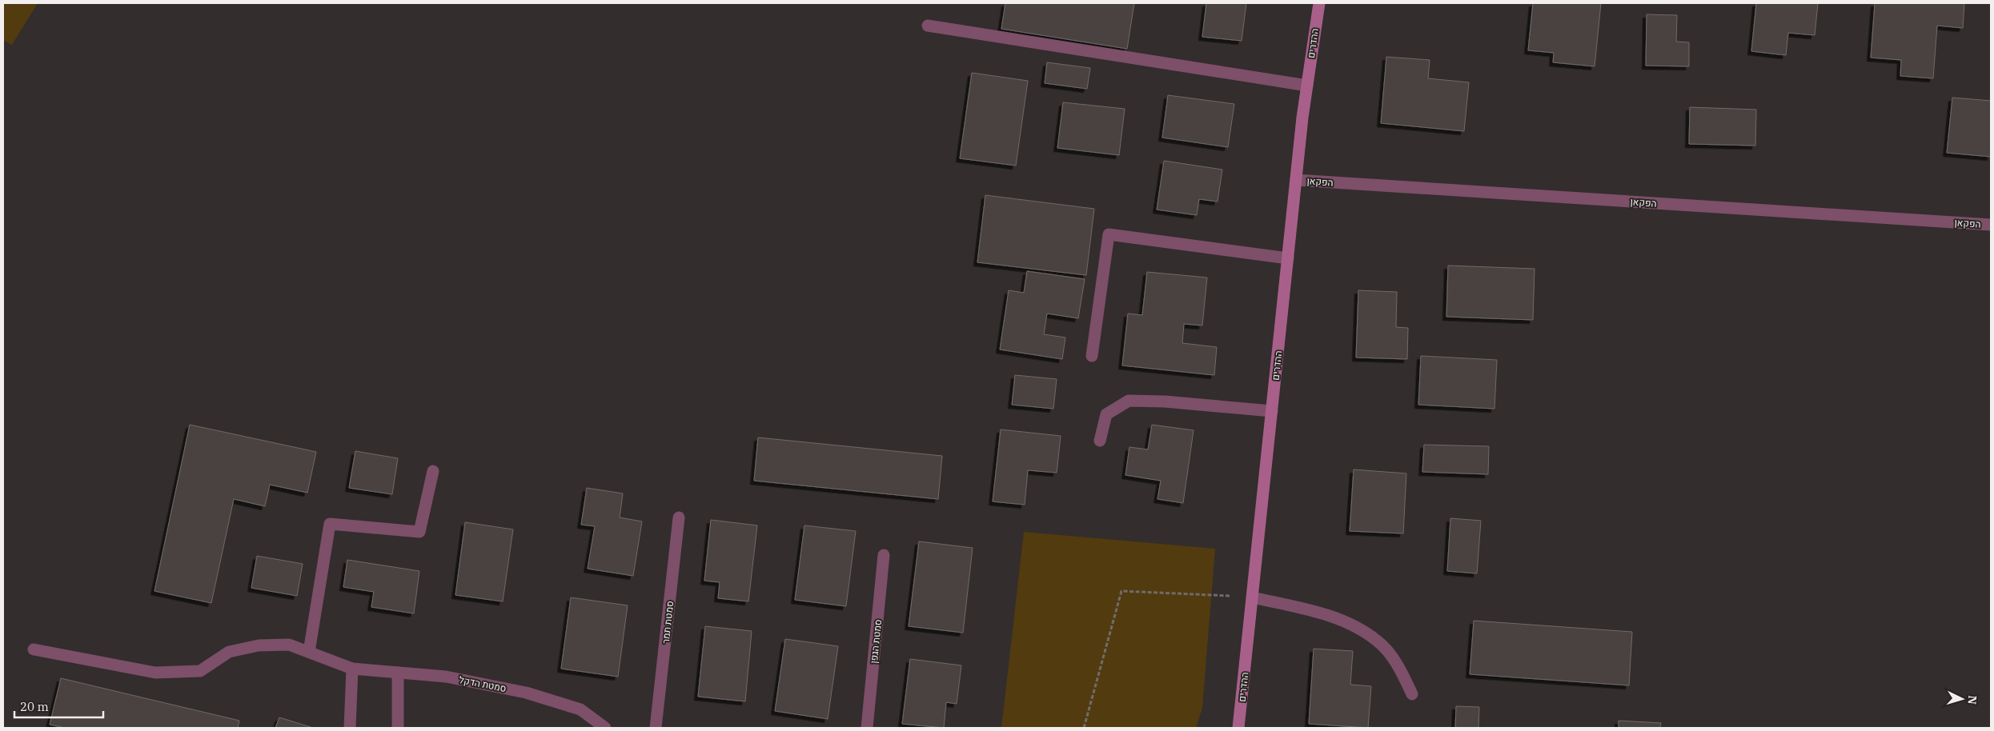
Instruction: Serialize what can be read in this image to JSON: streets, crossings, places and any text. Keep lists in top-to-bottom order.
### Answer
{
  "streets": {
    "street": [
      "ההדרים",
      "הפקאן",
      "סמטת תמר",
      "סמטת הגפן",
      "סמטת הדקל"
    ]
  },
  "crossings": [
    ["ההדרים", "הפקאן"]
  ],
  "scale_bar": "20 m",
  "north": "right"
}
